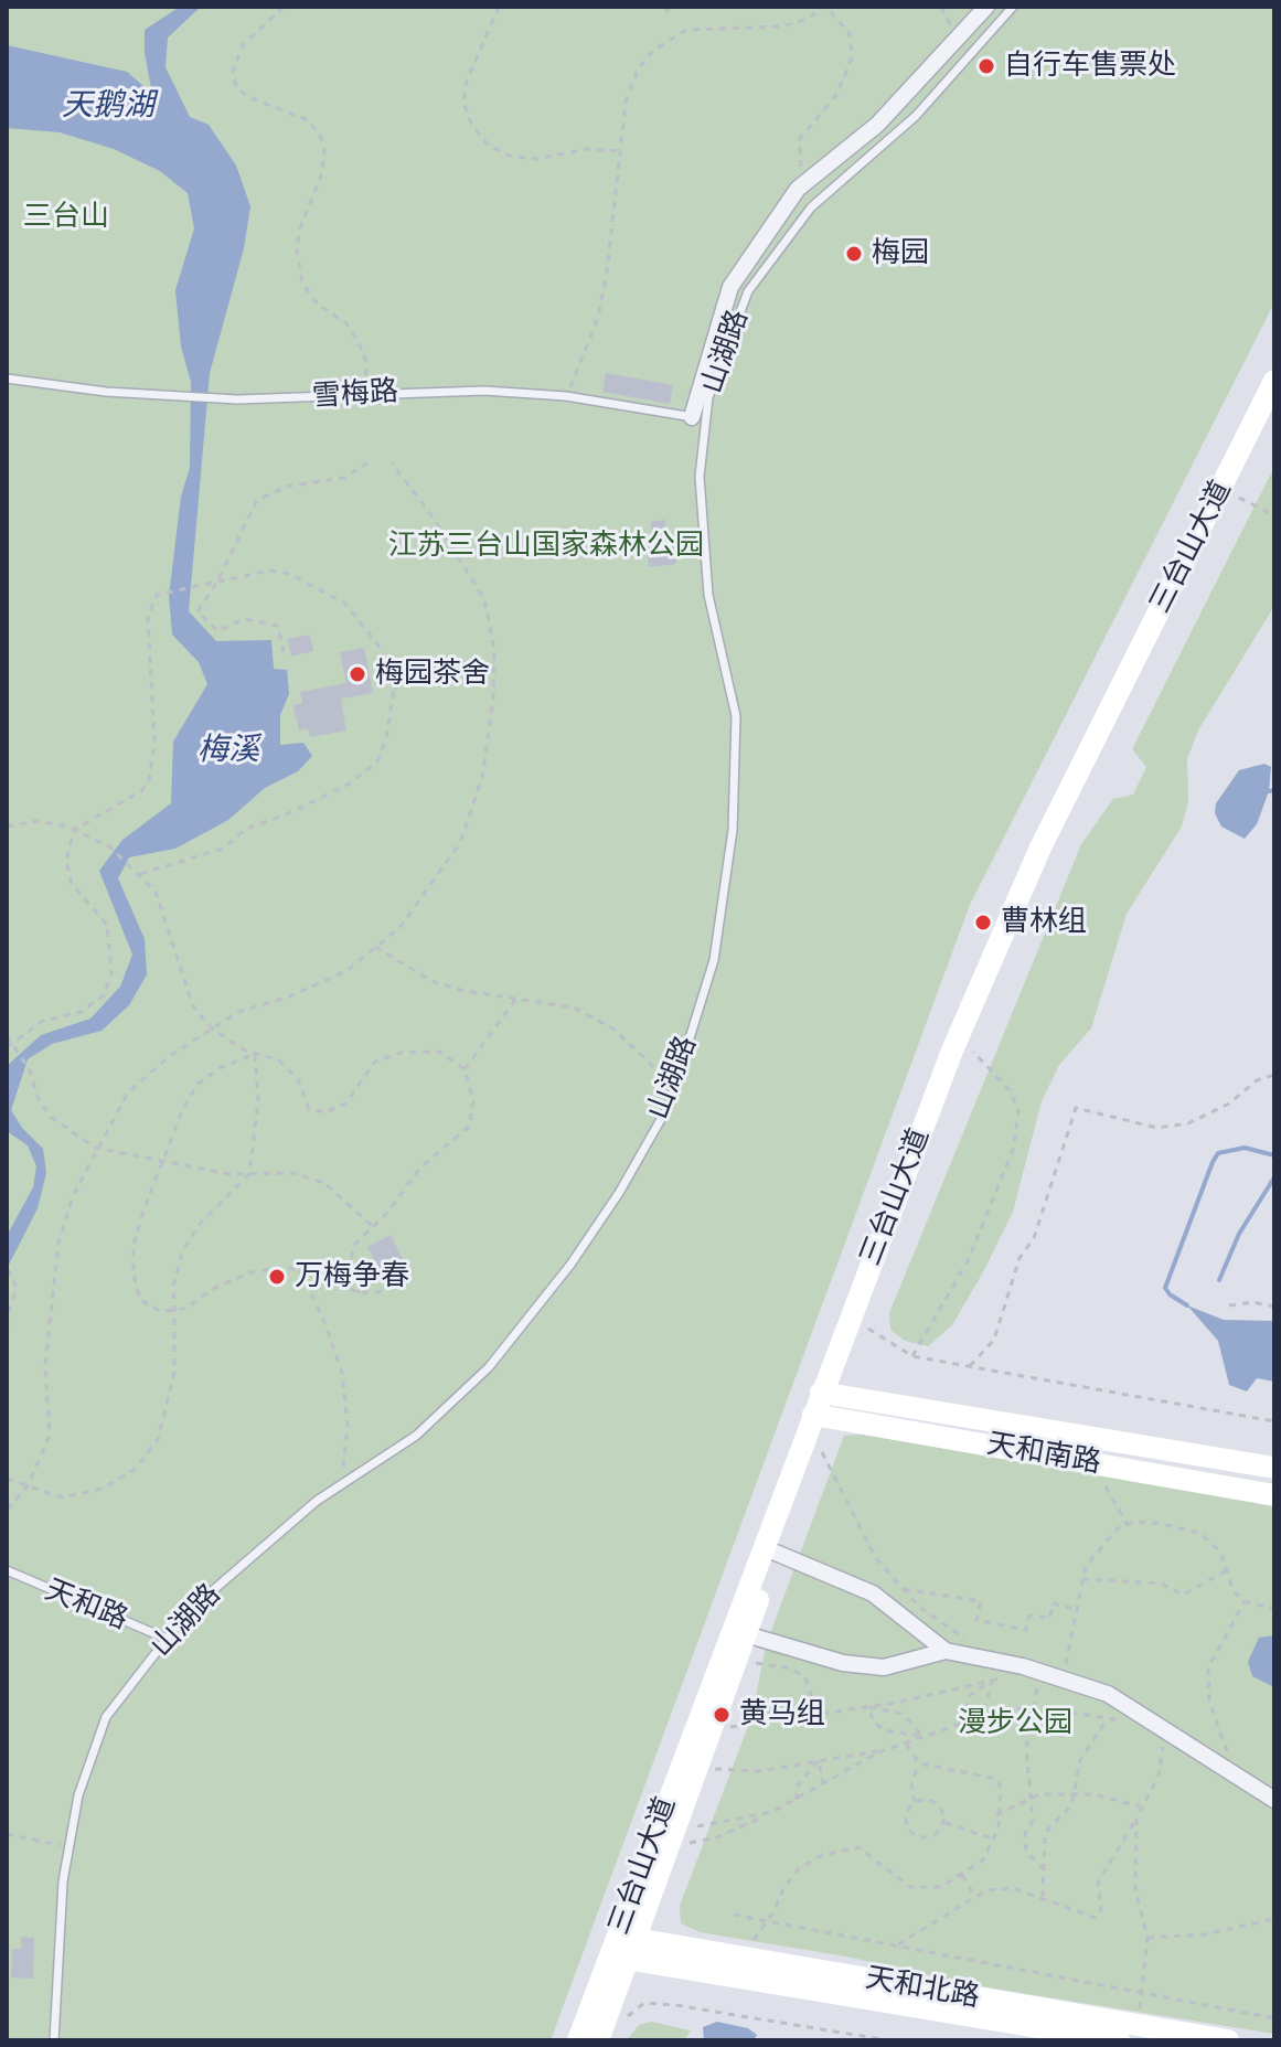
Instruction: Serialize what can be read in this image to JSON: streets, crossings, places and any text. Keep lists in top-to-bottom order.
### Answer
{
  "streets": {
    "main road": ["三台山大道", "天和南路", "天和北路"],
    "lane": ["山湖路", "雪梅路", "天和路"]
  },
  "crossings": [
    ["山湖路", "雪梅路"],
    ["山湖路", "天和路"],
    ["三台山大道", "天和南路"],
    ["三台山大道", "天和北路"]
  ],
  "water": ["天鹅湖", "梅溪"],
  "parks": ["三台山", "江苏三台山国家森林公园", "漫步公园"],
  "places": [
    "自行车售票处",
    "梅园",
    "梅园茶舍",
    "曹林组",
    "万梅争春",
    "黄马组"
  ]
}
